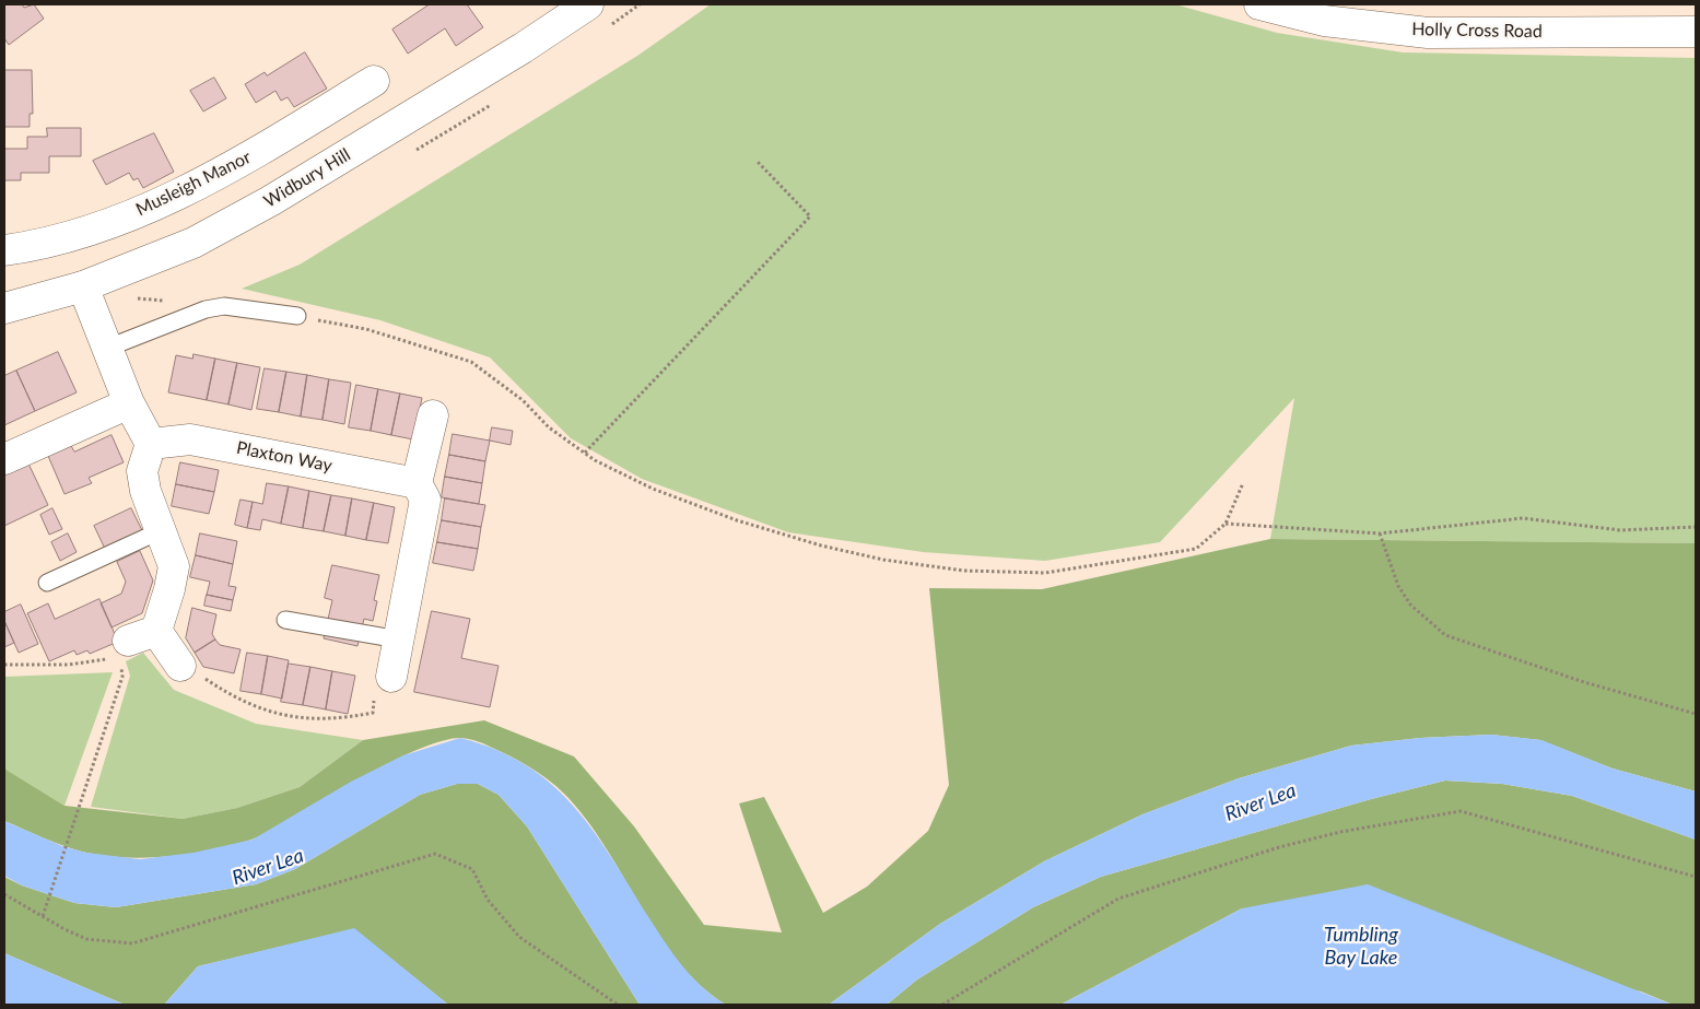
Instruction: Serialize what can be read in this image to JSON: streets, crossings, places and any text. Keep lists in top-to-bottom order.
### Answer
{
  "streets": {
    "street": [
      "Holly Cross Road",
      "Widbury Hill",
      "Musleigh Manor",
      "Plaxton Way"
    ]
  },
  "water": ["River Lea", "Tumbling Bay Lake"]
}
